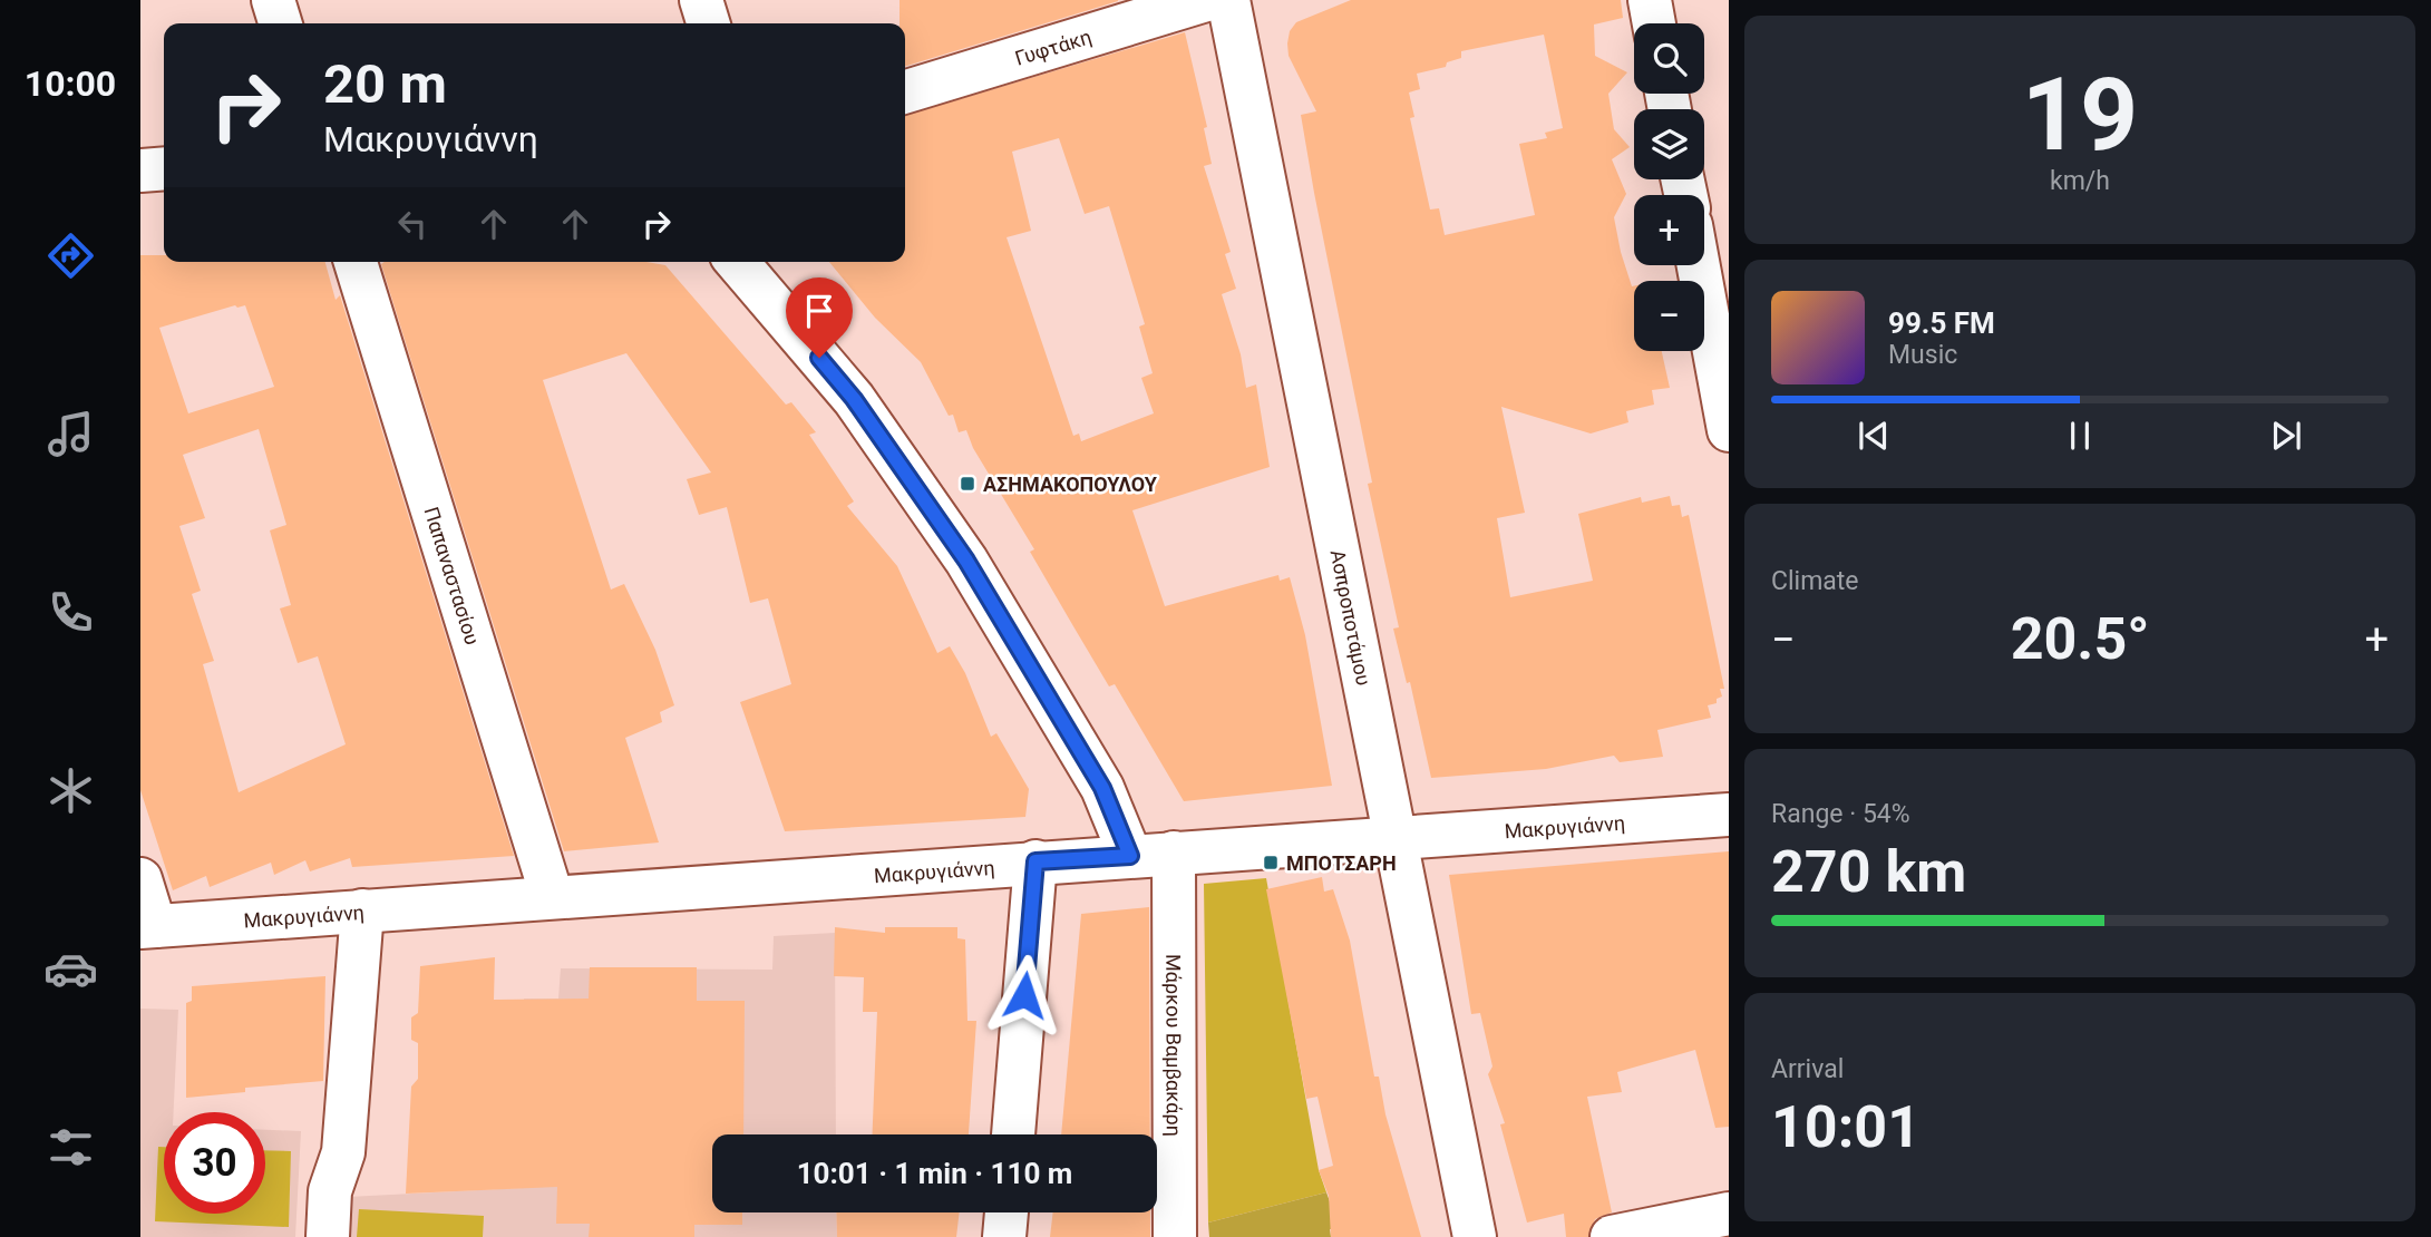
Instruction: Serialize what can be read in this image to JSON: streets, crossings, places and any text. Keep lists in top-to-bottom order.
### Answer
{
  "streets": {
    "street": [
      "Γυφτάκη",
      "Παπαναστασίου",
      "Ασπροποτάμου",
      "Μακρυγιάννη",
      "Μάρκου Βαμβακάρη"
    ]
  },
  "crossings": [
    ["Παπαναστασίου", "Μακρυγιάννη"],
    ["Ασπροποτάμου", "Μακρυγιάννη"],
    ["Μακρυγιάννη", "Μάρκου Βαμβακάρη"]
  ],
  "places": {
    "transit": ["ΑΣΗΜΑΚΟΠΟΥΛΟΥ", "ΜΠΟΤΣΑΡΗ"]
  },
  "page": {
    "tabs": "10:00",
    "tile": [
      ["19", "km/h"],
      "Climate",
      ["Range · 54%", "270 km"],
      ["Arrival", "10:01"]
    ],
    "map_buttons": ["+", "−"],
    "turn": ["20 m", "Μακρυγιάννη"],
    "song": ["99.5 FM", "Music"],
    "heat": ["−", "20.5°", "+"],
    "limit": "30",
    "trip": "10:01 · 1 min · 110 m"
  }
}
